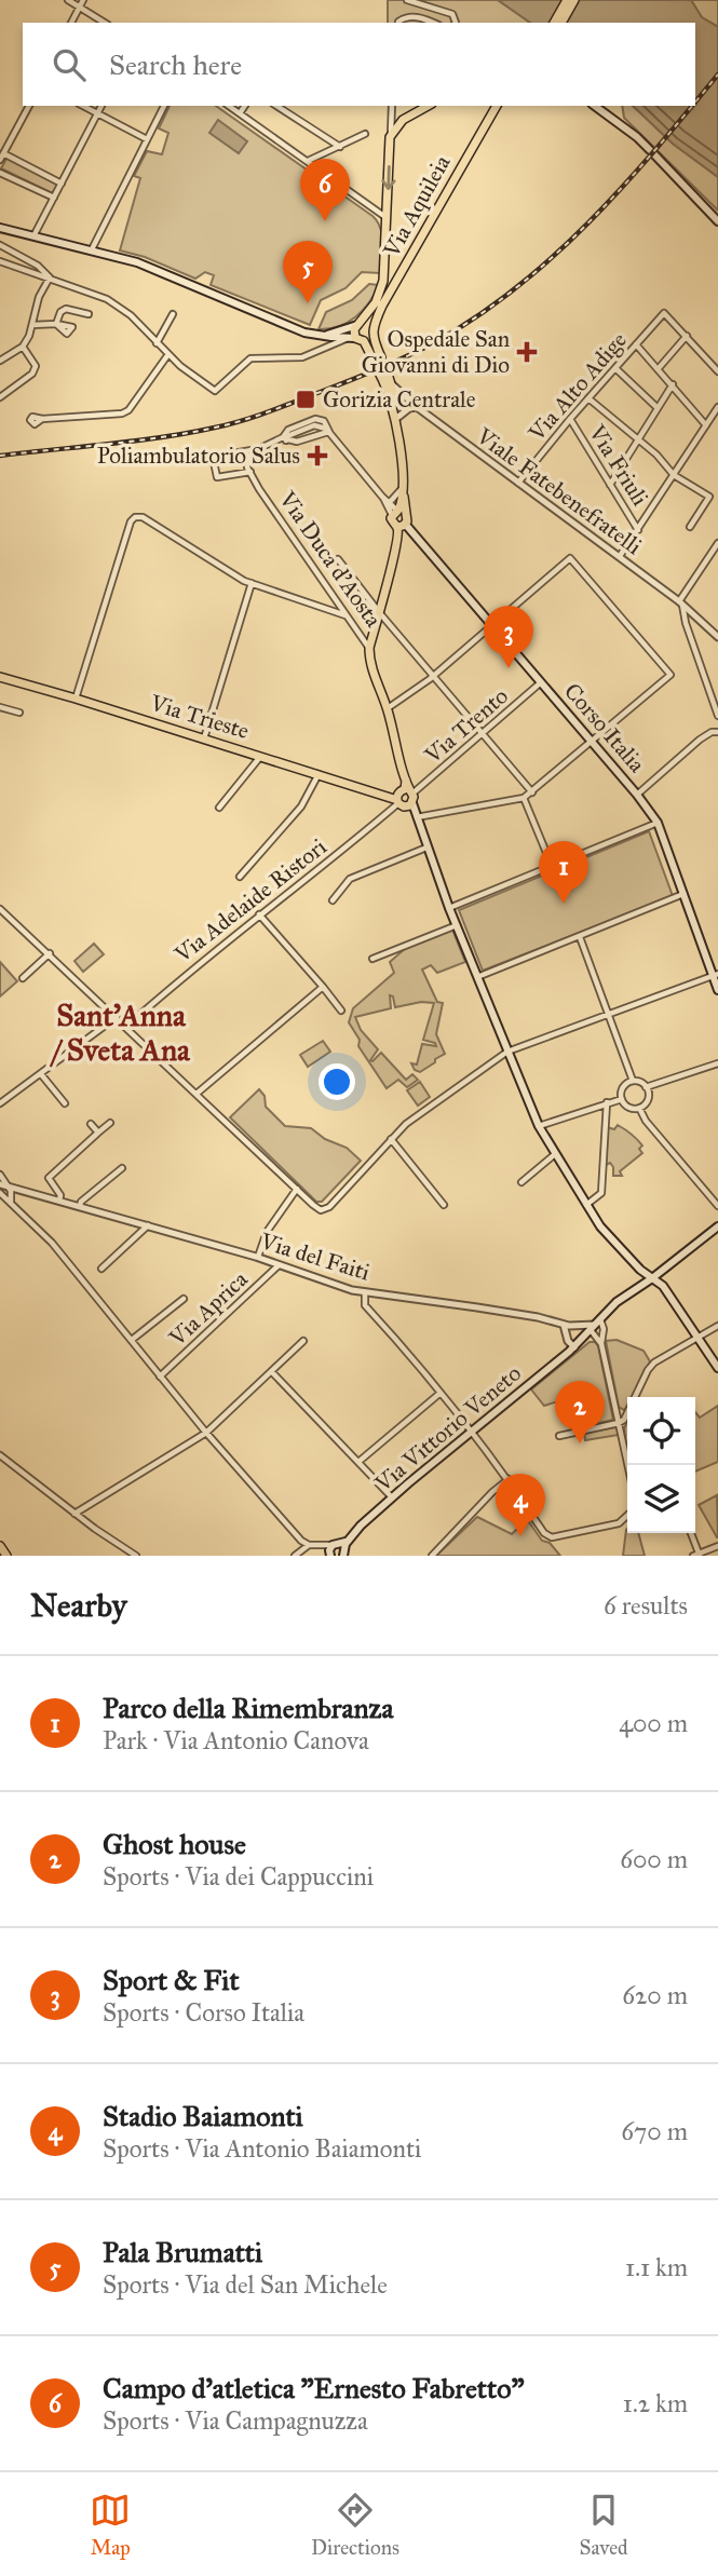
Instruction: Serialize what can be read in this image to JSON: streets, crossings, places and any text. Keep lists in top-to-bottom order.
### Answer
{
  "streets": {
    "main road": [
      "Via Aquileia",
      "Via Duca d'Aosta",
      "Via Trieste",
      "Corso Italia",
      "Via Vittorio Veneto"
    ],
    "street": [
      "Via Alto Adige",
      "Via Friuli",
      "Viale Fatebenefratelli",
      "Via Trento",
      "Via Adelaide Ristori",
      "Via del Faiti",
      "Via Aprica"
    ]
  },
  "crossings": [
    ["Via Alto Adige", "Via Friuli"],
    ["Via Alto Adige", "Viale Fatebenefratelli"],
    ["Via Duca d'Aosta", "Via Trieste"],
    ["Via Duca d'Aosta", "Via Trento"],
    ["Via Duca d'Aosta", "Via Adelaide Ristori"],
    ["Via Duca d'Aosta", "Via Vittorio Veneto"],
    ["Via Trieste", "Via Trento"],
    ["Via Trieste", "Via Adelaide Ristori"],
    ["Via Trento", "Corso Italia"],
    ["Via Trento", "Via Adelaide Ristori"],
    ["Via del Faiti", "Via Aprica"]
  ],
  "districts": ["Sant'Anna / Sveta Ana"],
  "places": {
    "health": ["Ospedale San Giovanni di Dio", "Poliambulatorio Salus"],
    "transit": ["Gorizia Centrale"]
  },
  "page": {
    "search": "Search here",
    "pins": [
      "6",
      "5",
      "3",
      "1",
      "2",
      "4"
    ],
    "heading": ["Nearby", "6 results"],
    "list": [
      {
        "mark": "1",
        "name": "Parco della Rimembranza",
        "note": "Park · Via Antonio Canova",
        "value": "400 m"
      },
      {
        "mark": "2",
        "name": "Ghost house",
        "note": "Sports · Via dei Cappuccini",
        "value": "600 m"
      },
      {
        "mark": "3",
        "name": "Sport & Fit",
        "note": "Sports · Corso Italia",
        "value": "620 m"
      },
      {
        "mark": "4",
        "name": "Stadio Baiamonti",
        "note": "Sports · Via Antonio Baiamonti",
        "value": "670 m"
      },
      {
        "mark": "5",
        "name": "Pala Brumatti",
        "note": "Sports · Via del San Michele",
        "value": "1.1 km"
      },
      {
        "mark": "6",
        "name": "Campo d'atletica \"Ernesto Fabretto\"",
        "note": "Sports · Via Campagnuzza",
        "value": "1.2 km"
      }
    ],
    "nav": ["Map", "Directions", "Saved"]
  }
}
